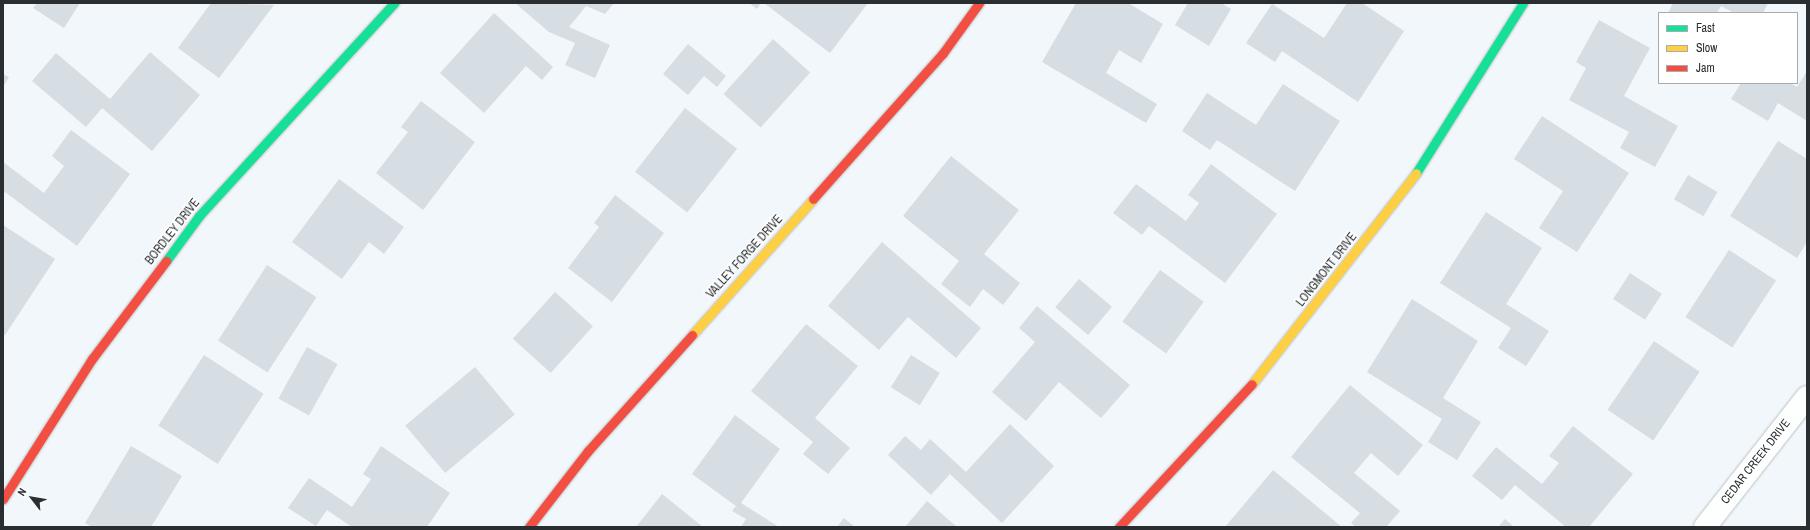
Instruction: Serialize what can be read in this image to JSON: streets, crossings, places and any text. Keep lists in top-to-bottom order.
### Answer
{
  "streets": {
    "street": [
      "BORDLEY DRIVE",
      "VALLEY FORGE DRIVE",
      "LONGMONT DRIVE",
      "CEDAR CREEK DRIVE"
    ]
  },
  "legend": ["Fast", "Slow", "Jam"],
  "north": "top left"
}
